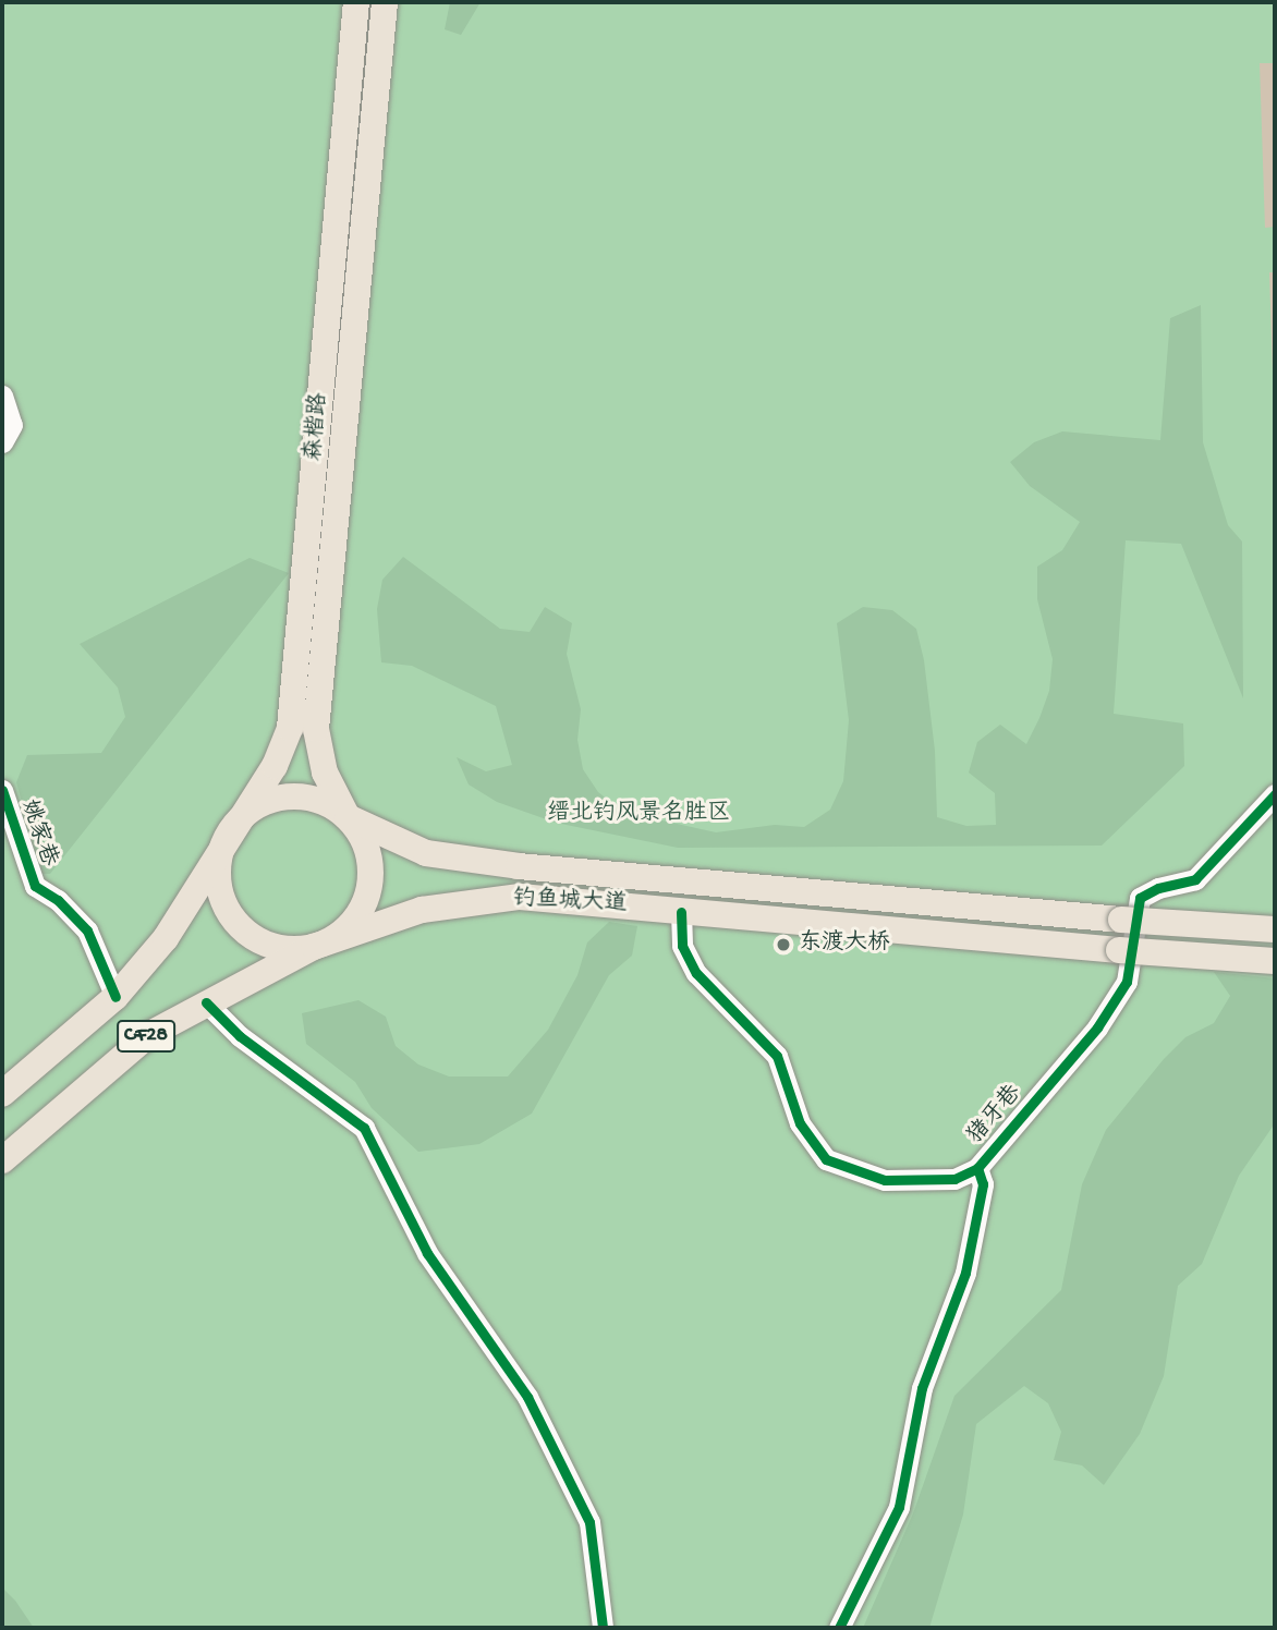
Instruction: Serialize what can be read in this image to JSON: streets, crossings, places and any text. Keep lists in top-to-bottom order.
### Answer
{
  "streets": {
    "main road": ["森楷路", "钓鱼城大道", "CF28"],
    "street": ["姚家巷", "猪牙巷"]
  },
  "crossings": [
    ["森楷路", "钓鱼城大道"],
    ["森楷路", "CF28"],
    ["姚家巷", "CF28"],
    ["钓鱼城大道", "CF28"]
  ],
  "parks": ["缙北钓风景名胜区"],
  "places": ["东渡大桥"]
}
